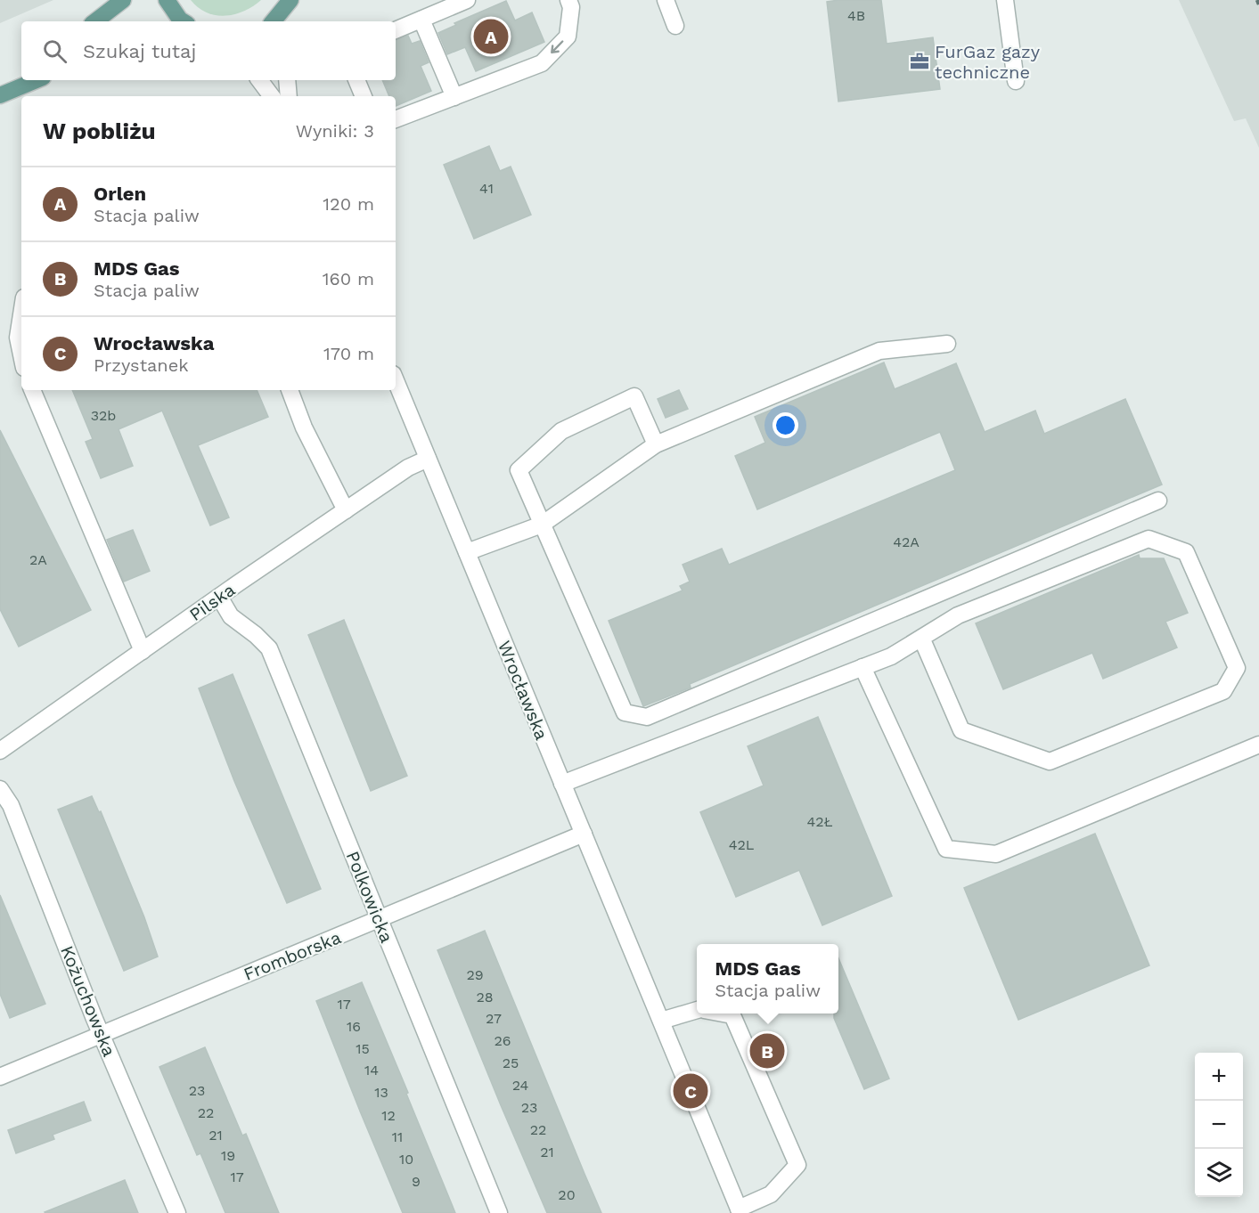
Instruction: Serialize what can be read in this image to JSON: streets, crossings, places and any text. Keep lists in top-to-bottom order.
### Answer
{
  "streets": {
    "street": [
      "Pilska",
      "Wrocławska",
      "Polkowicka",
      "Fromborska",
      "Kożuchowska"
    ]
  },
  "crossings": [
    ["Pilska", "Wrocławska"],
    ["Pilska", "Polkowicka"],
    ["Wrocławska", "Fromborska"],
    ["Polkowicka", "Fromborska"],
    ["Fromborska", "Kożuchowska"]
  ],
  "places": {
    "office": ["FurGaz gazy techniczne"]
  },
  "house_numbers": [
    "4B",
    "41",
    "32b",
    "42A",
    "2A",
    "42Ł",
    "42L",
    "29",
    "28",
    "17",
    "27",
    "16",
    "26",
    "15",
    "25",
    "14",
    "24",
    "23",
    "13",
    "23",
    "22",
    "12",
    "22",
    "21",
    "11",
    "21",
    "19",
    "10",
    "17",
    "9",
    "20"
  ],
  "page": {
    "pins": ["A", "B", "C"],
    "search": "Szukaj tutaj",
    "heading": ["W pobliżu", "Wyniki: 3"],
    "list": [
      {
        "mark": "A",
        "name": "Orlen",
        "note": "Stacja paliw",
        "value": "120 m"
      },
      {
        "mark": "B",
        "name": "MDS Gas",
        "note": "Stacja paliw",
        "value": "160 m"
      },
      {
        "mark": "C",
        "name": "Wrocławska",
        "note": "Przystanek",
        "value": "170 m"
      }
    ],
    "popup": ["MDS Gas", "Stacja paliw"],
    "map_buttons": ["+", "−"]
  }
}
